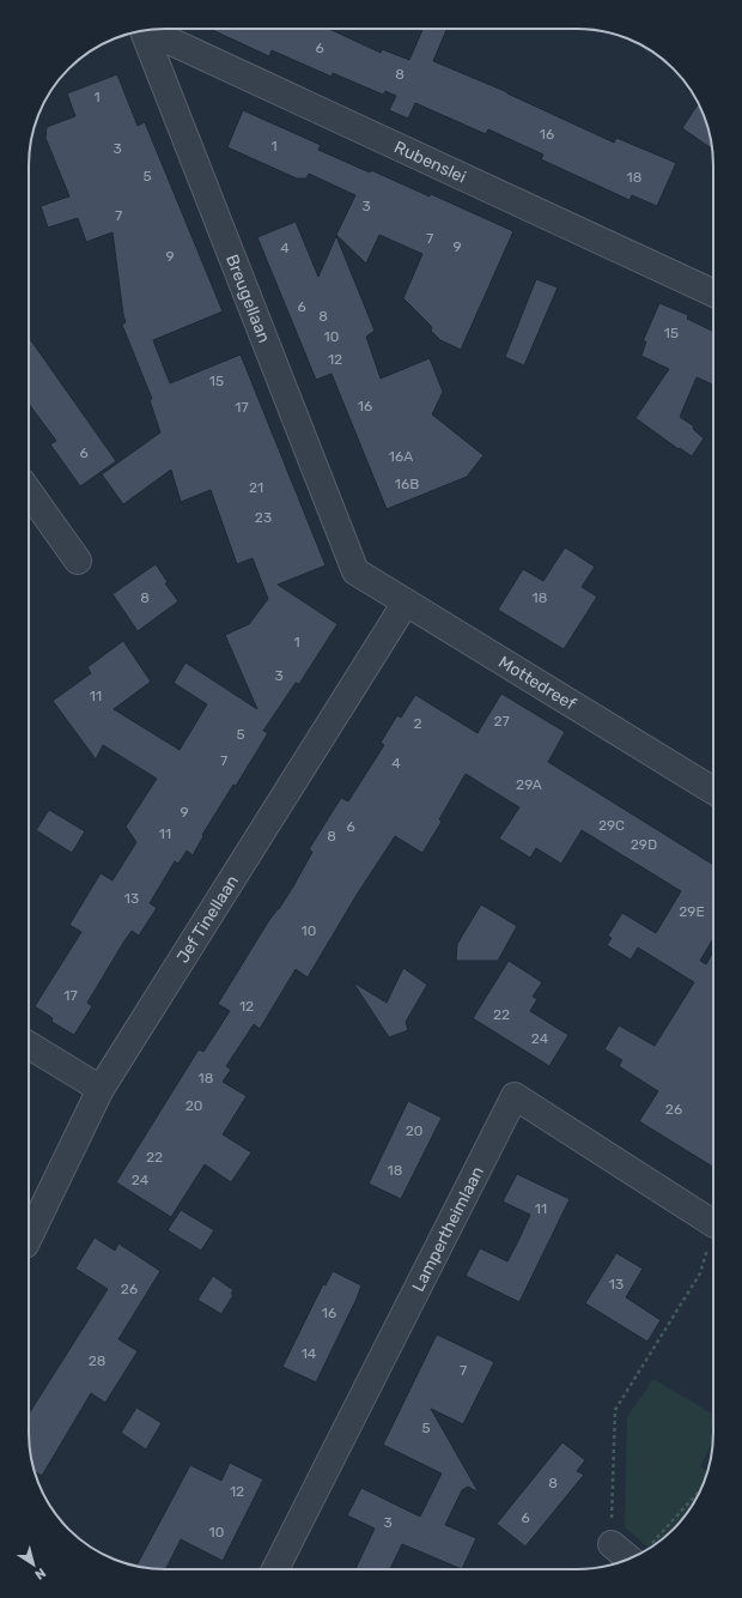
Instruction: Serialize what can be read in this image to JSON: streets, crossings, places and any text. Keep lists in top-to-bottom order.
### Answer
{
  "streets": {
    "street": [
      "Rubenslei",
      "Breugellaan",
      "Mottedreef",
      "Jef Tinellaan",
      "Lampertheimlaan"
    ]
  },
  "crossings": [
    ["Breugellaan", "Mottedreef"],
    ["Mottedreef", "Jef Tinellaan"]
  ],
  "house_numbers": [
    "6",
    "8",
    "1",
    "16",
    "1",
    "3",
    "5",
    "18",
    "3",
    "7",
    "7",
    "9",
    "4",
    "9",
    "6",
    "8",
    "15",
    "10",
    "12",
    "15",
    "16",
    "17",
    "6",
    "16A",
    "16B",
    "21",
    "23",
    "8",
    "18",
    "1",
    "3",
    "11",
    "27",
    "2",
    "5",
    "7",
    "4",
    "29A",
    "9",
    "29C",
    "6",
    "11",
    "8",
    "29D",
    "13",
    "29E",
    "10",
    "17",
    "12",
    "22",
    "24",
    "18",
    "20",
    "26",
    "20",
    "22",
    "18",
    "24",
    "11",
    "13",
    "26",
    "16",
    "14",
    "28",
    "7",
    "5",
    "8",
    "12",
    "6",
    "3",
    "10"
  ],
  "north": "bottom right"
}
